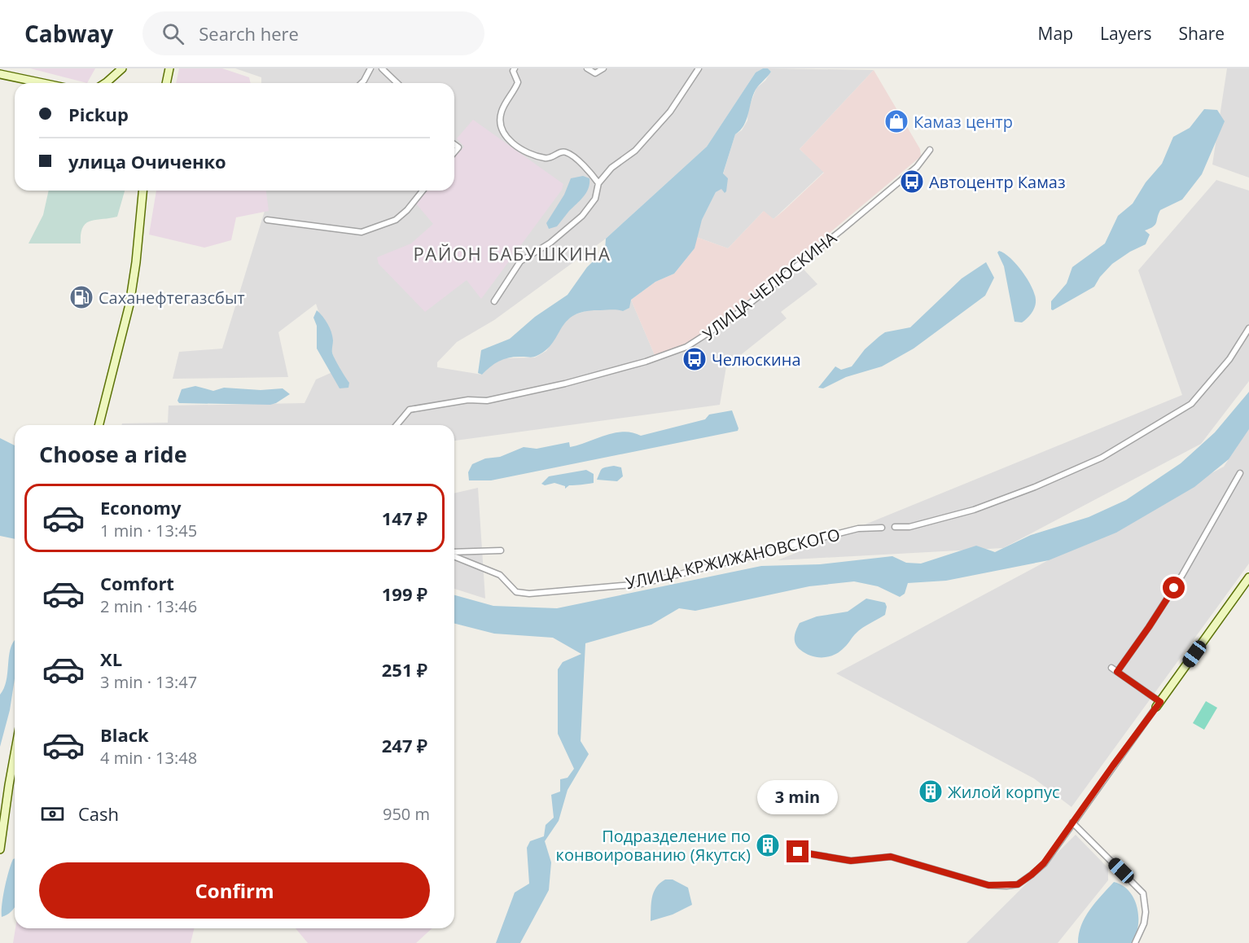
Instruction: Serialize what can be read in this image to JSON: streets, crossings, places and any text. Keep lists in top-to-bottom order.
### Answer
{
  "streets": {
    "street": ["УЛИЦА ЧЕЛЮСКИНА", "УЛИЦА КРЖИЖАНОВСКОГО"]
  },
  "districts": ["РАЙОН БАБУШКИНА"],
  "places": {
    "shop": ["Камаз центр"],
    "bus stop": ["Автоцентр Камаз", "Челюскина"],
    "fuel station": ["Саханефтегазсбыт"],
    "building": ["Жилой корпус", "Подразделение по конвоированию (Якутск)"]
  },
  "page": {
    "header": "Cabway",
    "search": "Search here",
    "nav": ["Map", "Layers", "Share"],
    "banner": ["Pickup", "улица Очиченко"],
    "heading": "Choose a ride",
    "list": [
      {
        "name": "Economy",
        "note": "1 min · 13:45",
        "value": "147 ₽"
      },
      {
        "name": "Comfort",
        "note": "2 min · 13:46",
        "value": "199 ₽"
      },
      {
        "name": "XL",
        "note": "3 min · 13:47",
        "value": "251 ₽"
      },
      {
        "name": "Black",
        "note": "4 min · 13:48",
        "value": "247 ₽"
      }
    ],
    "bubble": "3 min",
    "pay": ["Cash", "950 m"],
    "buttons": "Confirm"
  }
}
